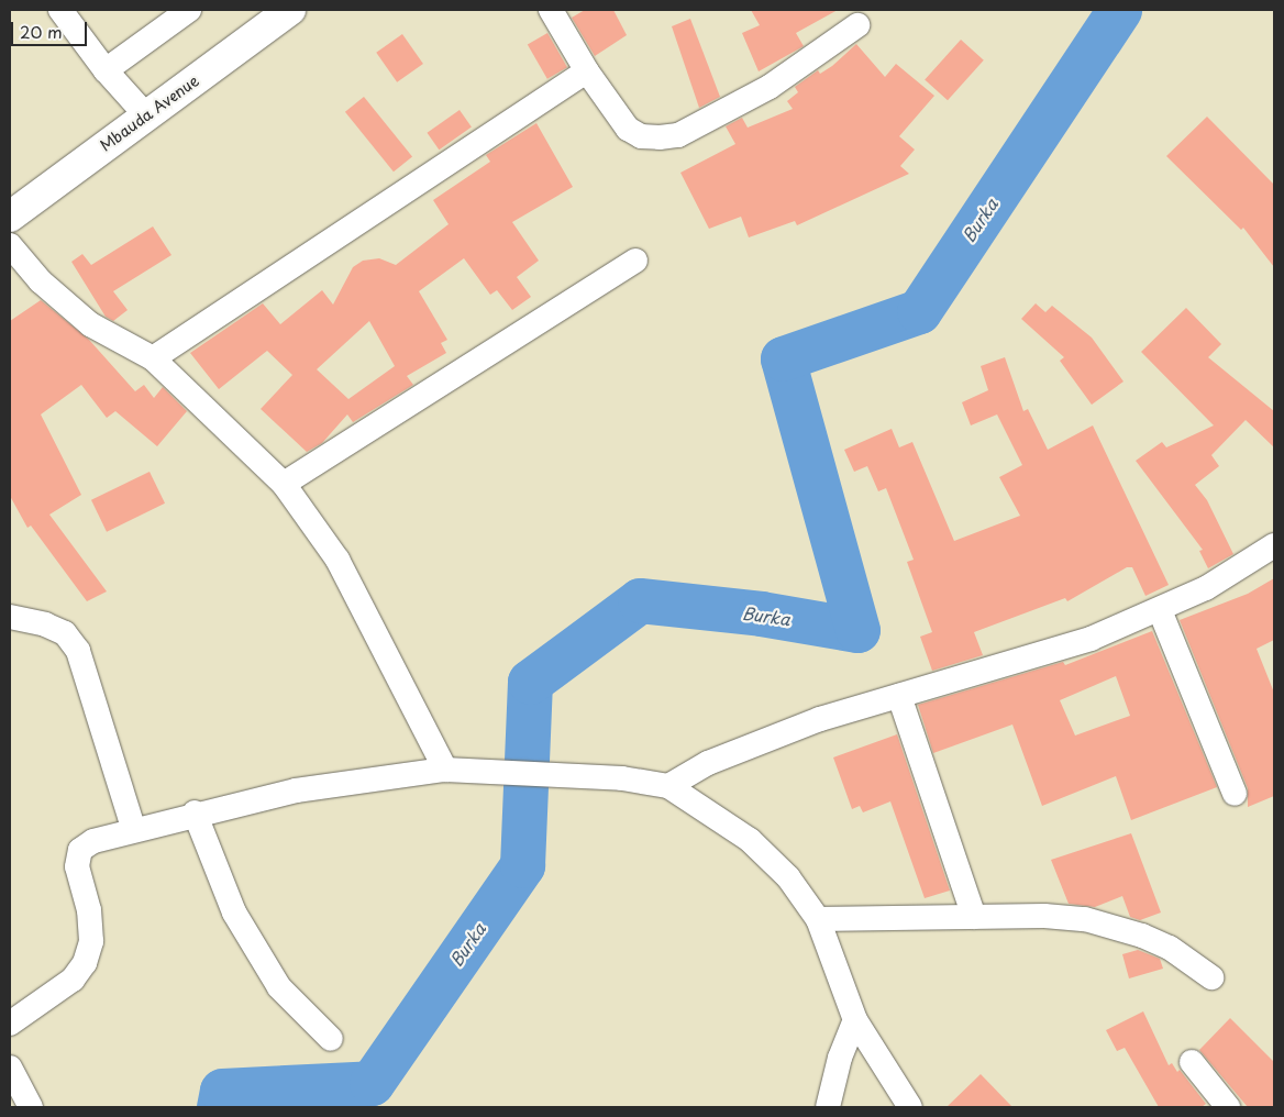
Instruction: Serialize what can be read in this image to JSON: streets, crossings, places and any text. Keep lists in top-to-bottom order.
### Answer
{
  "streets": {
    "street": ["Mbauda Avenue"]
  },
  "water": ["Burka"],
  "scale_bar": "20 m"
}
